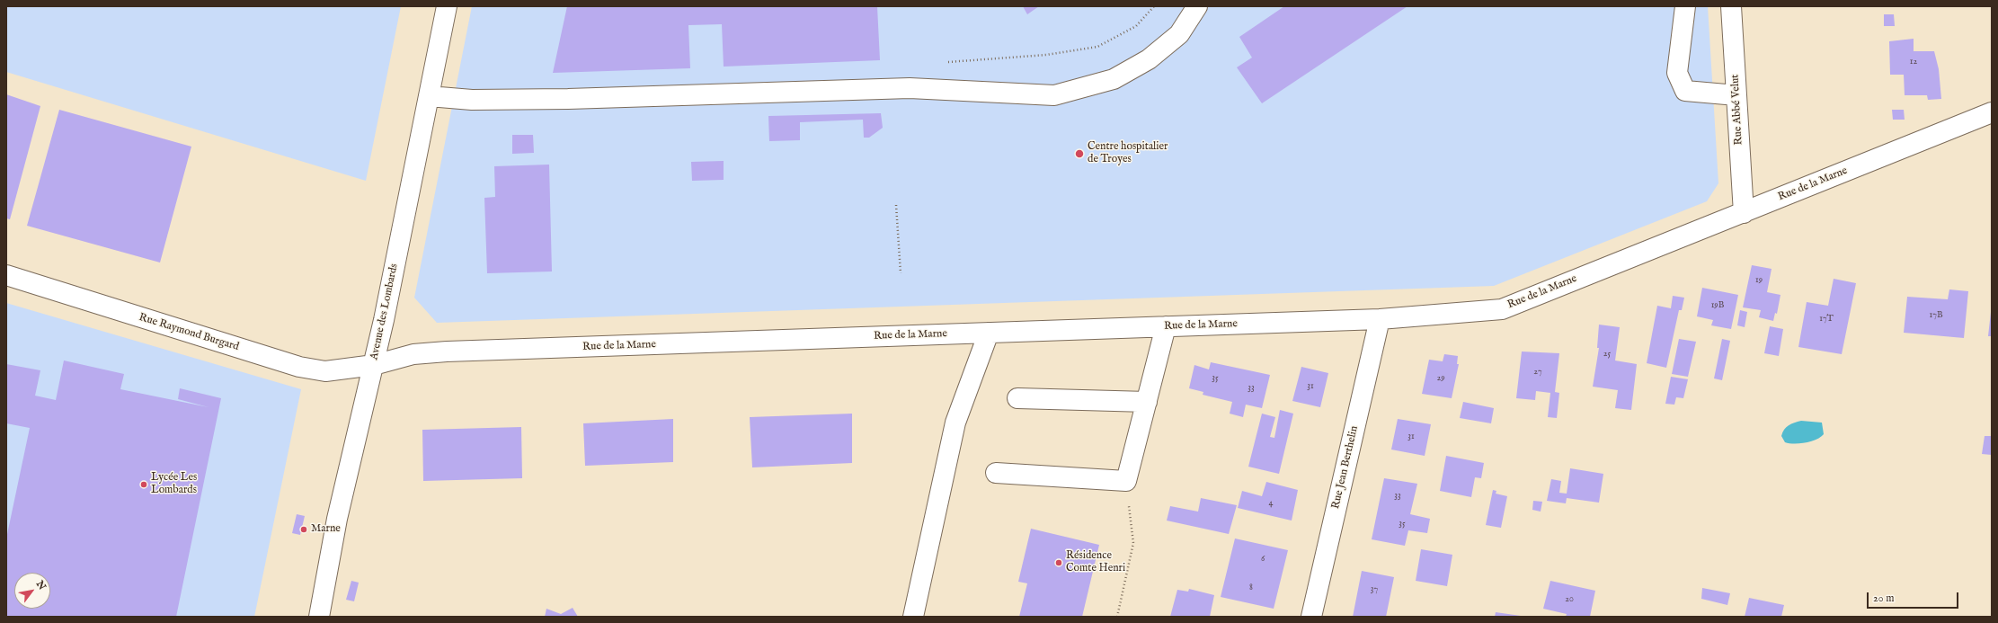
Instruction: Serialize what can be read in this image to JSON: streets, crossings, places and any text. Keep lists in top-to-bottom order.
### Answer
{
  "streets": {
    "street": [
      "Rue Abbé Velut",
      "Rue de la Marne",
      "Avenue des Lombards",
      "Rue Raymond Burgard",
      "Rue Jean Berthelin"
    ]
  },
  "crossings": [
    ["Rue Abbé Velut", "Rue de la Marne"],
    ["Rue de la Marne", "Avenue des Lombards"],
    ["Rue de la Marne", "Rue Raymond Burgard"],
    ["Rue de la Marne", "Rue Jean Berthelin"],
    ["Avenue des Lombards", "Rue Raymond Burgard"]
  ],
  "places": [
    "Centre hospitalier de Troyes",
    "Lycée Les Lombards",
    "Marne",
    "Résidence Comte Henri"
  ],
  "house_numbers": [
    "12",
    "19",
    "19B",
    "17B",
    "17T",
    "25",
    "27",
    "35",
    "29",
    "31",
    "33",
    "31",
    "33",
    "4",
    "35",
    "6",
    "8",
    "37",
    "20"
  ],
  "scale_bar": "20 m",
  "north": "top right"
}
